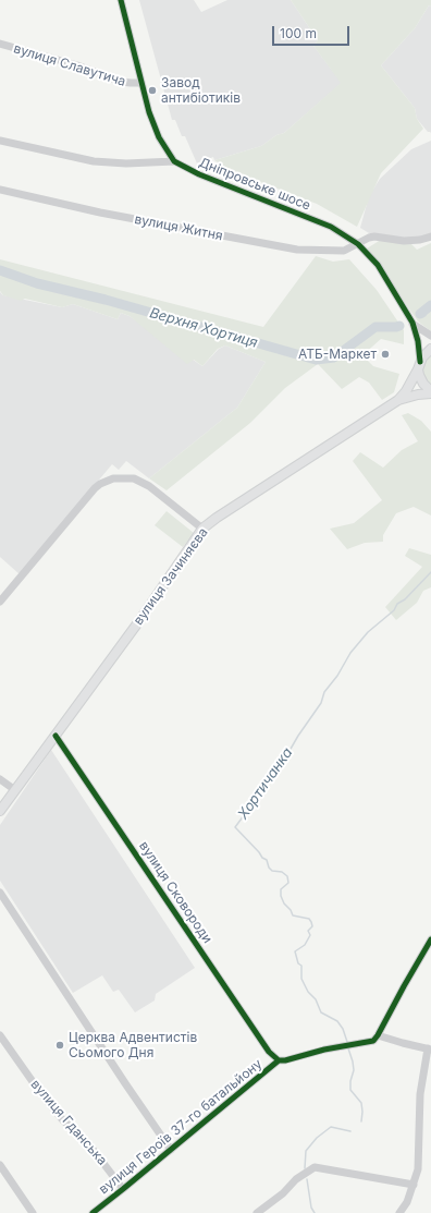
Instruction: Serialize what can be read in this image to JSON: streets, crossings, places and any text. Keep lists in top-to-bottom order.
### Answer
{
  "streets": {
    "main road": ["вулиця Зачиняєва"],
    "street": [
      "вулиця Славутича",
      "Дніпровське шосе",
      "вулиця Житня",
      "вулиця Сковороди",
      "вулиця Гданська",
      "вулиця Героїв 37-го батальйону"
    ]
  },
  "crossings": [
    ["вулиця Славутича", "Дніпровське шосе"],
    ["Дніпровське шосе", "вулиця Житня"],
    ["вулиця Зачиняєва", "вулиця Сковороди"],
    ["вулиця Сковороди", "вулиця Героїв 37-го батальйону"],
    ["вулиця Гданська", "вулиця Героїв 37-го батальйону"]
  ],
  "water": ["Верхня Хортиця", "Хортичанка"],
  "places": ["Завод антибіотиків", "АТБ-Маркет", "Церква Адвентистів Сьомого Дня"],
  "scale_bar": "100 m"
}
